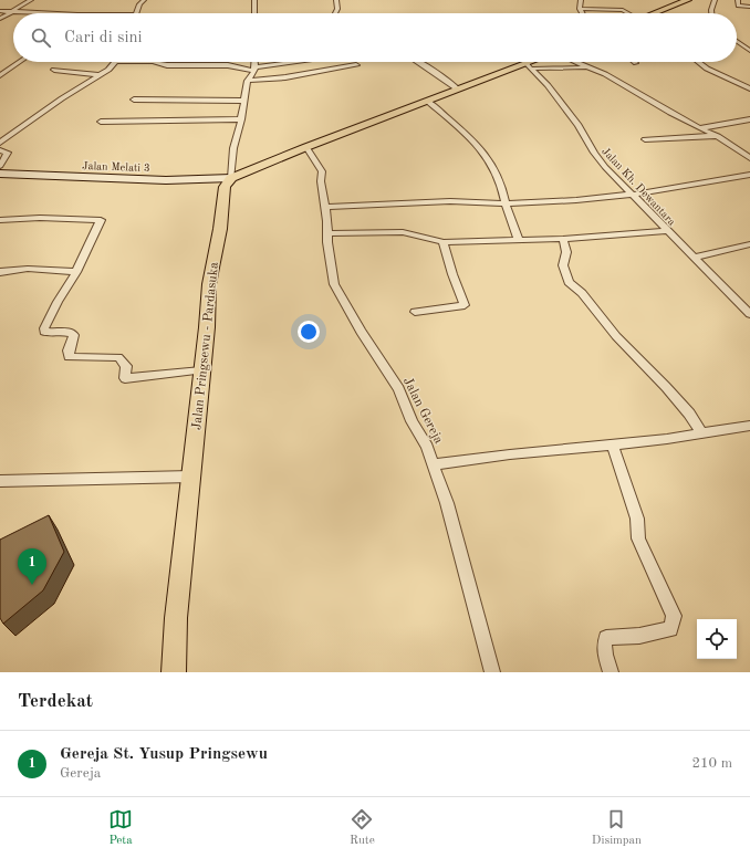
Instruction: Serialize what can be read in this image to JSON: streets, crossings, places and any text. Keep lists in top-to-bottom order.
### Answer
{
  "streets": {
    "main road": ["Jalan Pringsewu - Pardasuka"],
    "street": ["Jalan Melati 3", "Jalan Kh. Dewantara", "Jalan Gereja"]
  },
  "crossings": [
    ["Jalan Melati 3", "Jalan Pringsewu - Pardasuka"]
  ],
  "page": {
    "search": "Cari di sini",
    "pins": "1",
    "heading": "Terdekat",
    "list": [
      {
        "mark": "1",
        "name": "Gereja St. Yusup Pringsewu",
        "note": "Gereja",
        "value": "210 m"
      }
    ],
    "nav": ["Peta", "Rute", "Disimpan"]
  }
}
